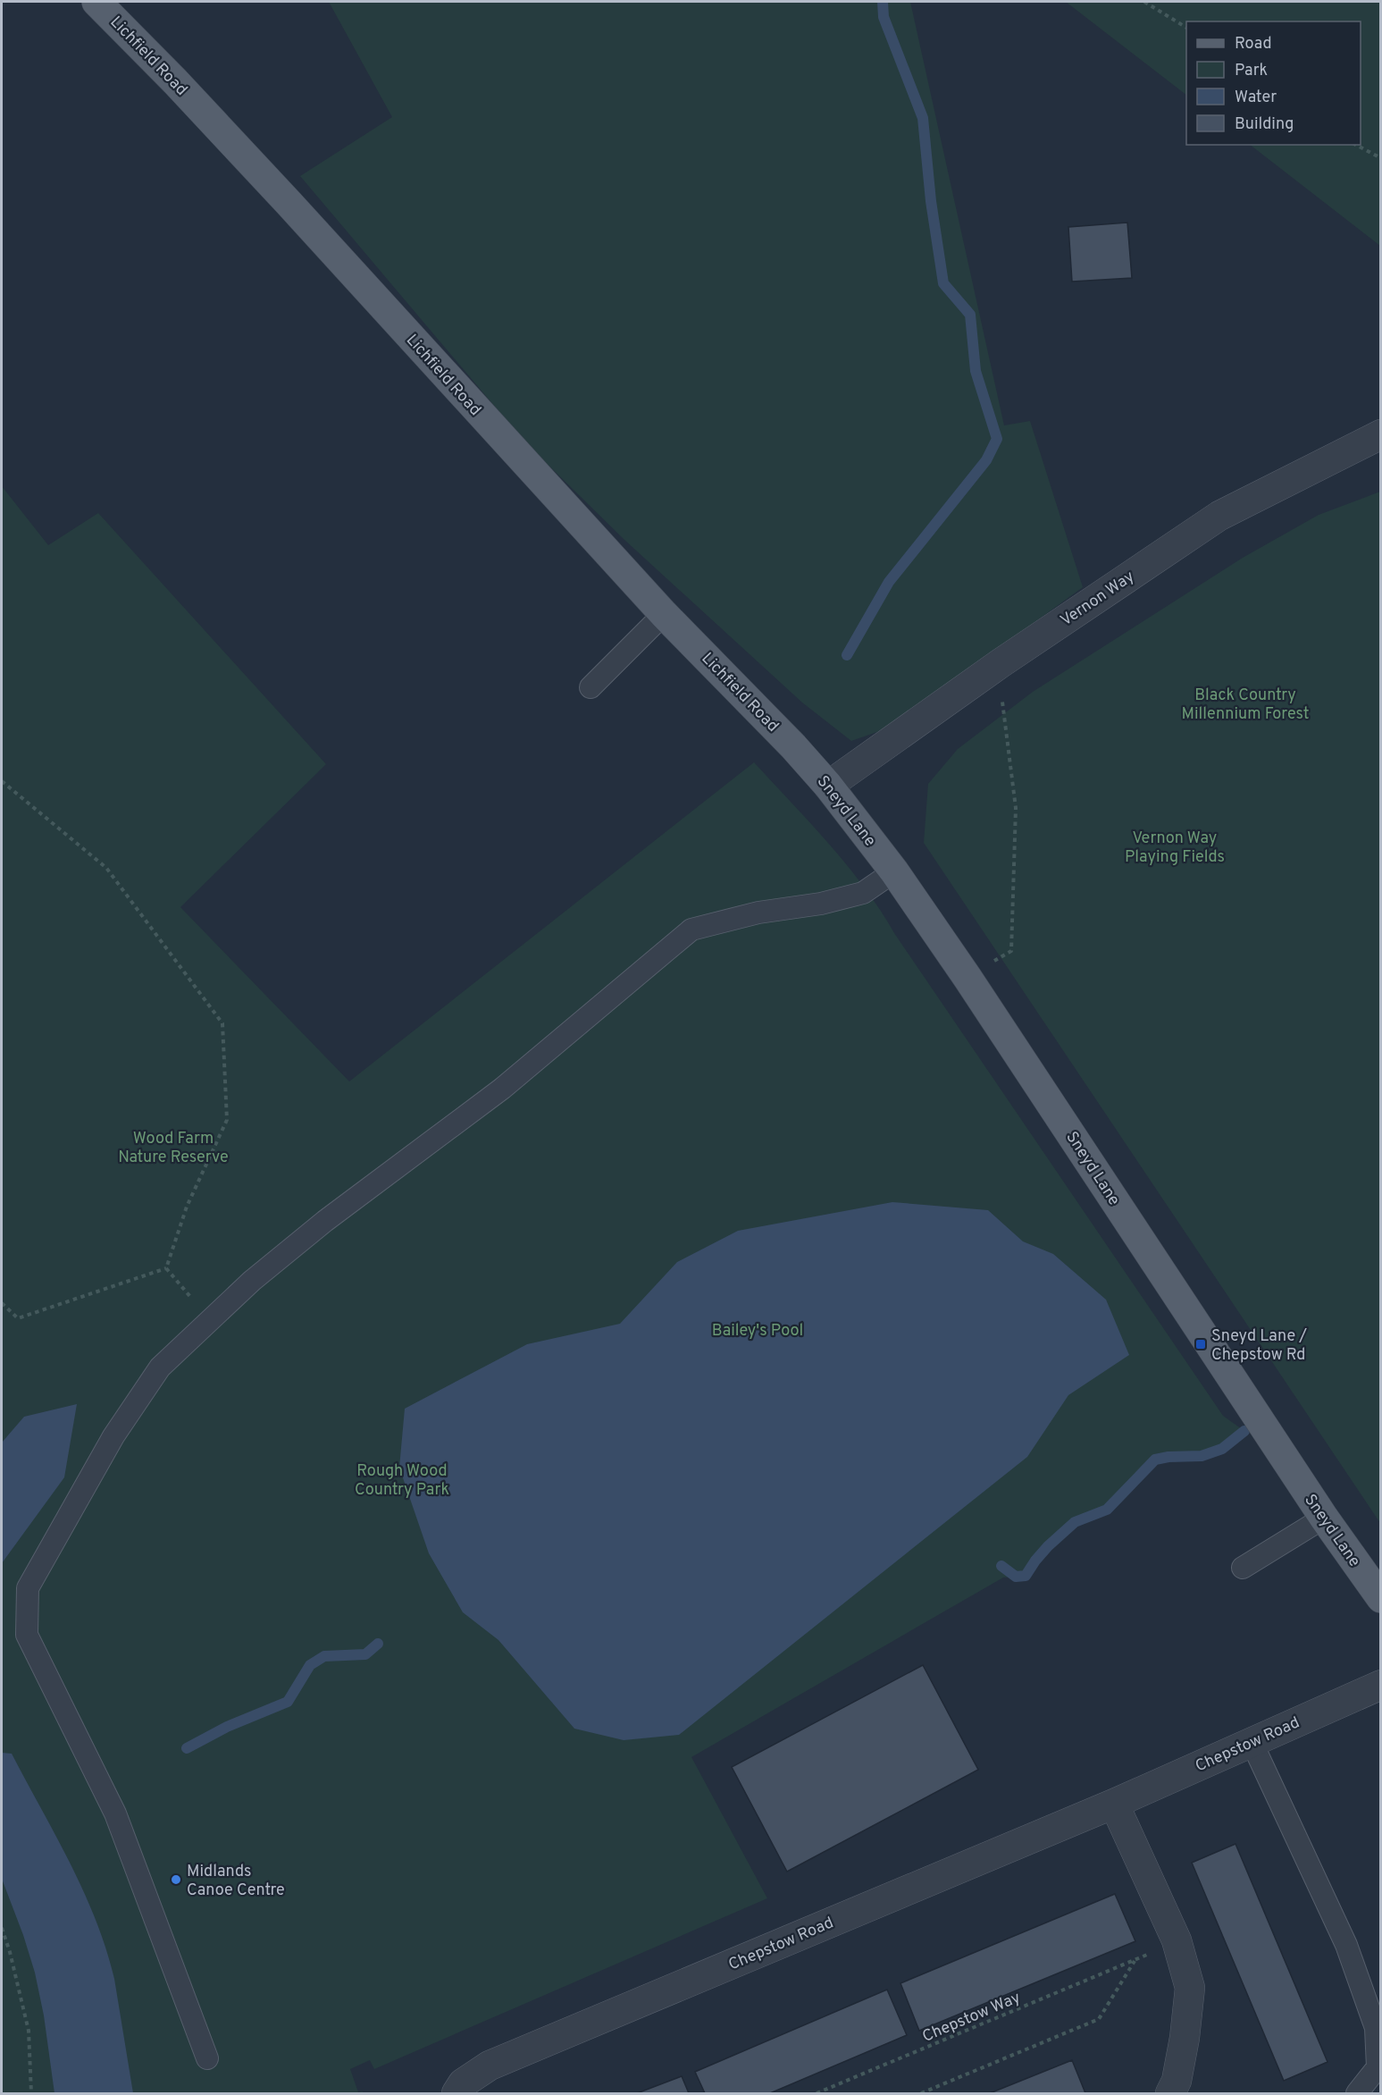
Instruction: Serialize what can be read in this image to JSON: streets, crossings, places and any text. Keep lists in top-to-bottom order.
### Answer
{
  "streets": {
    "main road": ["Lichfield Road", "Sneyd Lane"],
    "street": ["Vernon Way", "Chepstow Road"],
    "path": ["Chepstow Way"]
  },
  "crossings": [
    ["Lichfield Road", "Sneyd Lane"],
    ["Vernon Way", "Sneyd Lane"]
  ],
  "parks": [
    "Black Country Millennium Forest",
    "Vernon Way Playing Fields",
    "Wood Farm Nature Reserve",
    "Bailey's Pool",
    "Rough Wood Country Park"
  ],
  "places": {
    "transit": ["Sneyd Lane / Chepstow Rd"],
    "other": ["Midlands Canoe Centre"]
  },
  "legend": [
    "Road",
    "Park",
    "Water",
    "Building"
  ]
}
